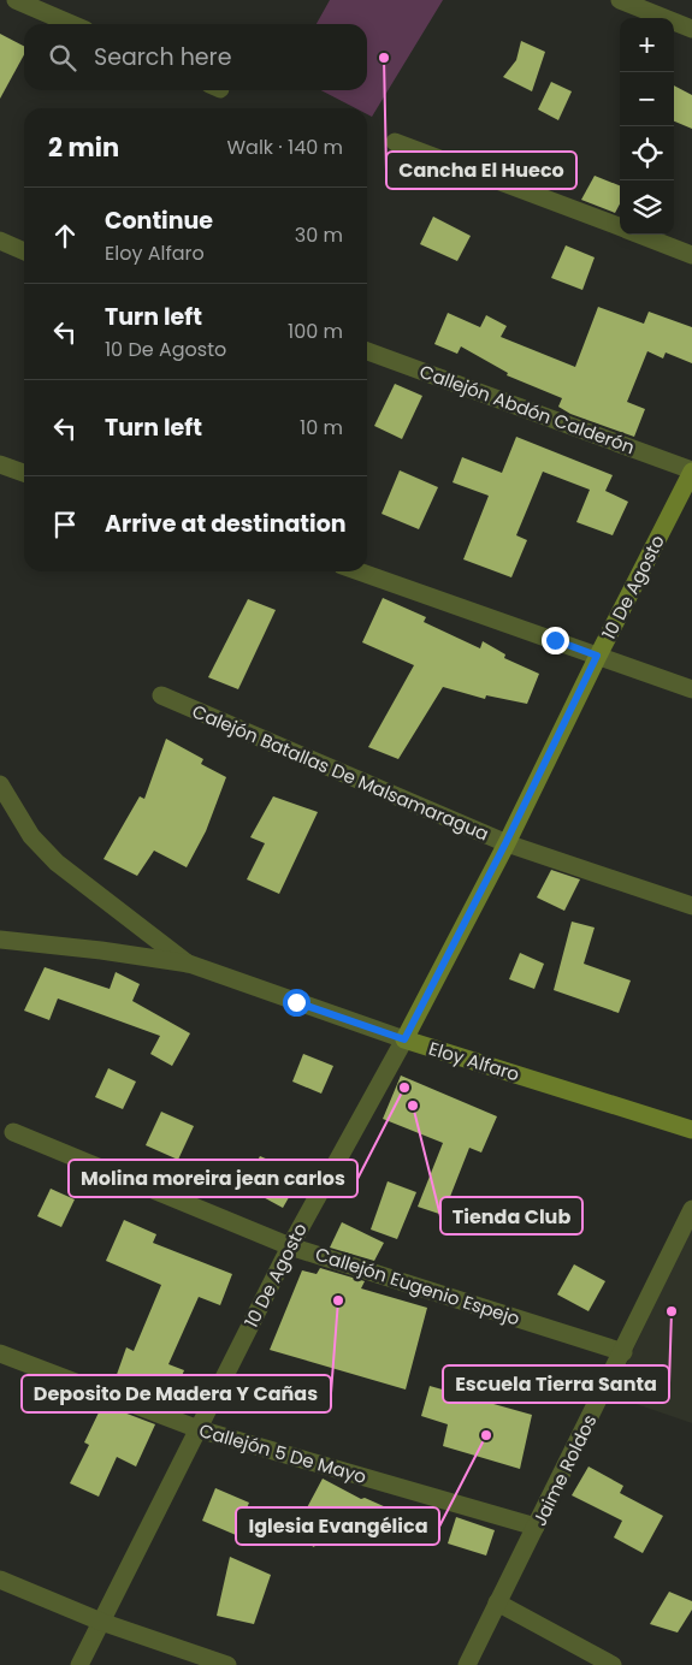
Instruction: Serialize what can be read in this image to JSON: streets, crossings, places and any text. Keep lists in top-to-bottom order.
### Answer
{
  "streets": {
    "street": [
      "Callejón Abdón Calderón",
      "10 De Agosto",
      "Calejón Batallas De Malsamaragua",
      "Eloy Alfaro",
      "Callejón Eugenio Espejo",
      "Callejón 5 De Mayo",
      "Jaime Roldos"
    ]
  },
  "crossings": [
    ["Callejón Abdón Calderón", "10 De Agosto"],
    ["10 De Agosto", "Calejón Batallas De Malsamaragua"],
    ["10 De Agosto", "Eloy Alfaro"],
    ["10 De Agosto", "Callejón Eugenio Espejo"],
    ["10 De Agosto", "Callejón 5 De Mayo"],
    ["Callejón Eugenio Espejo", "Jaime Roldos"],
    ["Callejón 5 De Mayo", "Jaime Roldos"]
  ],
  "places": [
    "Cancha El Hueco",
    "Molina moreira jean carlos",
    "Tienda Club",
    "Deposito De Madera Y Cañas",
    "Escuela Tierra Santa",
    "Iglesia Evangélica"
  ],
  "page": {
    "map_buttons": ["+", "−"],
    "search": "Search here",
    "heading": ["2 min", "Walk · 140 m"],
    "list": [
      ["Continue", "Eloy Alfaro", "30 m"],
      ["Turn left", "10 De Agosto", "100 m"],
      ["Turn left", "10 m"],
      "Arrive at destination"
    ]
  }
}
